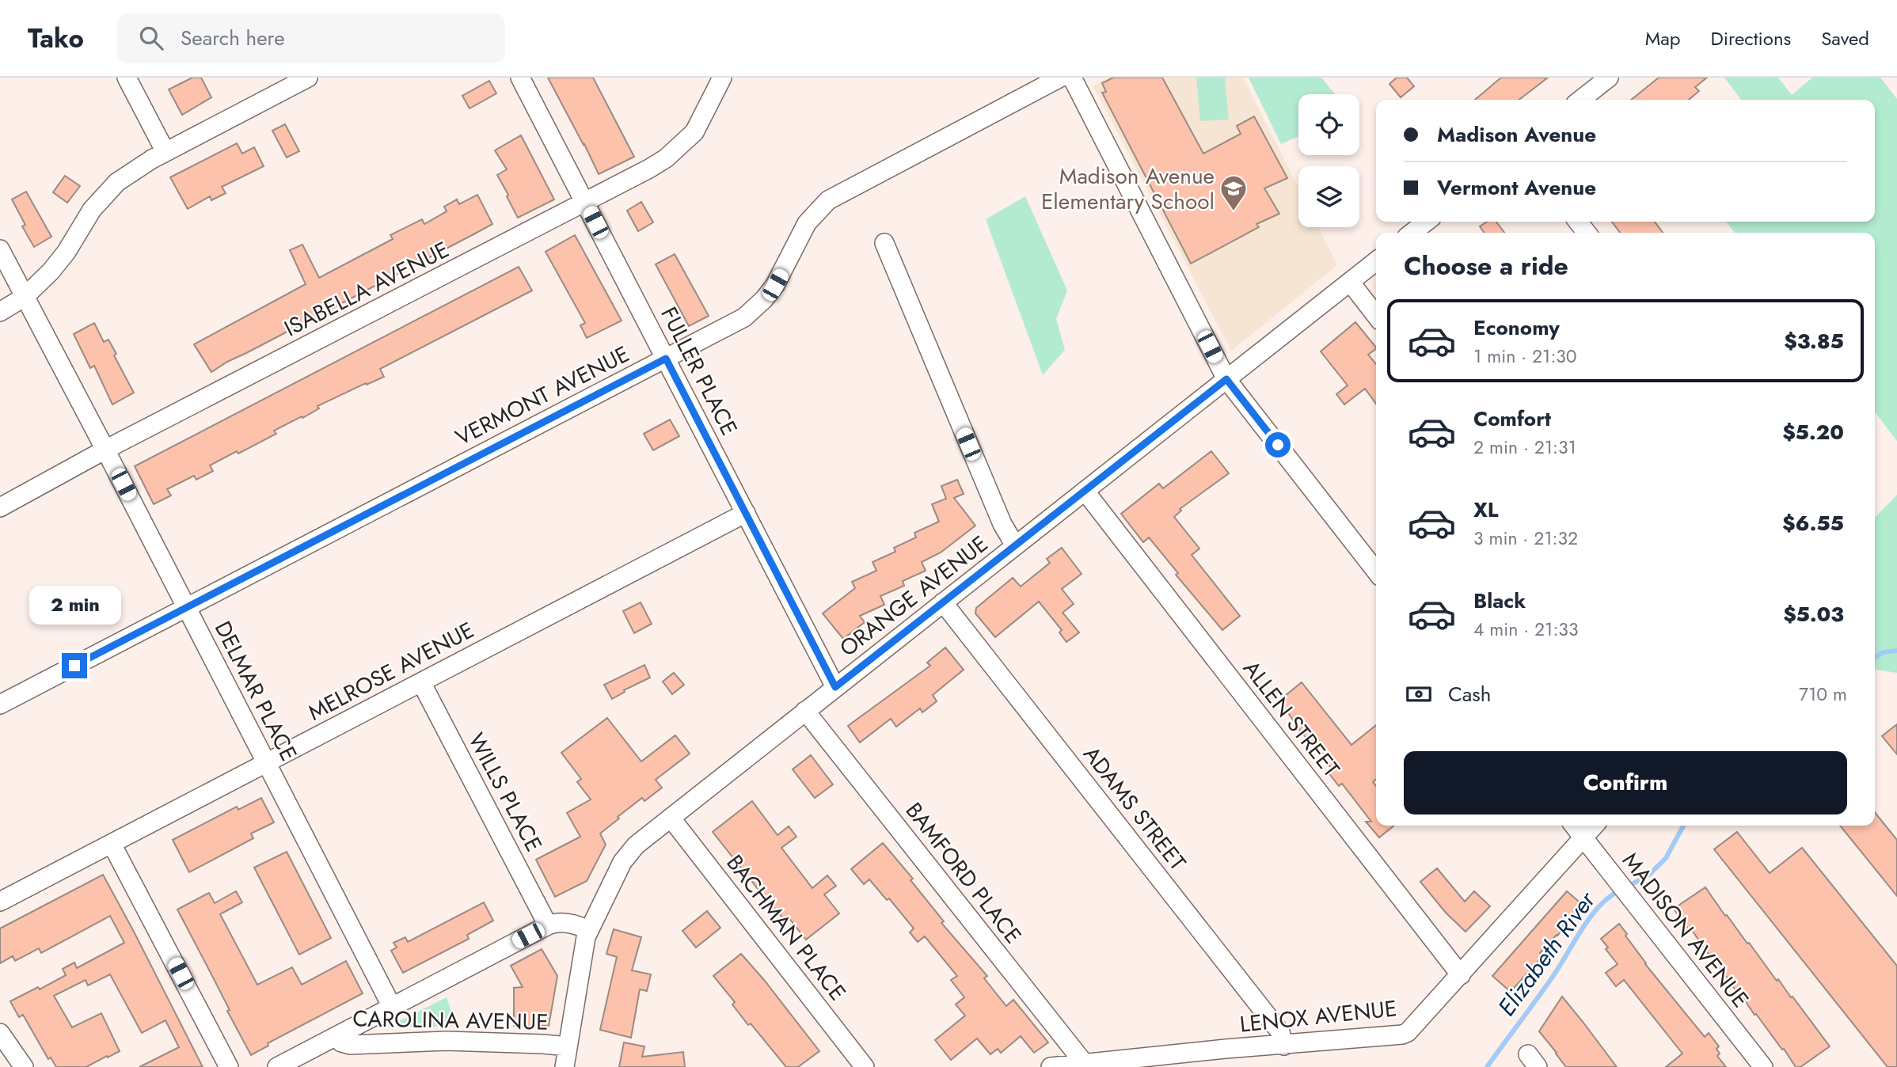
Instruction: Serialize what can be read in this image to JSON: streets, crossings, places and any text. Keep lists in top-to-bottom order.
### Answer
{
  "streets": {
    "street": [
      "ISABELLA AVENUE",
      "FULLER PLACE",
      "VERMONT AVENUE",
      "ORANGE AVENUE",
      "MELROSE AVENUE",
      "DELMAR PLACE",
      "ALLEN STREET",
      "WILLS PLACE",
      "ADAMS STREET",
      "BAMFORD PLACE",
      "BACHMAN PLACE",
      "MADISON AVENUE",
      "LENOX AVENUE",
      "CAROLINA AVENUE"
    ]
  },
  "crossings": [
    ["ISABELLA AVENUE", "FULLER PLACE"],
    ["ISABELLA AVENUE", "DELMAR PLACE"],
    ["FULLER PLACE", "VERMONT AVENUE"],
    ["FULLER PLACE", "ORANGE AVENUE"],
    ["FULLER PLACE", "MELROSE AVENUE"],
    ["VERMONT AVENUE", "DELMAR PLACE"],
    ["ORANGE AVENUE", "ALLEN STREET"],
    ["ORANGE AVENUE", "ADAMS STREET"],
    ["ORANGE AVENUE", "BAMFORD PLACE"],
    ["ORANGE AVENUE", "BACHMAN PLACE"],
    ["ORANGE AVENUE", "CAROLINA AVENUE"],
    ["MELROSE AVENUE", "DELMAR PLACE"],
    ["MELROSE AVENUE", "WILLS PLACE"],
    ["DELMAR PLACE", "CAROLINA AVENUE"],
    ["ALLEN STREET", "LENOX AVENUE"],
    ["WILLS PLACE", "CAROLINA AVENUE"],
    ["ADAMS STREET", "LENOX AVENUE"],
    ["BAMFORD PLACE", "LENOX AVENUE"],
    ["MADISON AVENUE", "LENOX AVENUE"]
  ],
  "water": ["Elizabeth River"],
  "places": {
    "school or university": ["Madison Avenue Elementary School"]
  },
  "page": {
    "header": "Tako",
    "search": "Search here",
    "nav": ["Map", "Directions", "Saved"],
    "banner": ["Madison Avenue", "Vermont Avenue"],
    "heading": "Choose a ride",
    "list": [
      {
        "name": "Economy",
        "note": "1 min · 21:30",
        "value": "$3.85"
      },
      {
        "name": "Comfort",
        "note": "2 min · 21:31",
        "value": "$5.20"
      },
      {
        "name": "XL",
        "note": "3 min · 21:32",
        "value": "$6.55"
      },
      {
        "name": "Black",
        "note": "4 min · 21:33",
        "value": "$5.03"
      }
    ],
    "bubble": "2 min",
    "pay": ["Cash", "710 m"],
    "buttons": "Confirm"
  }
}
